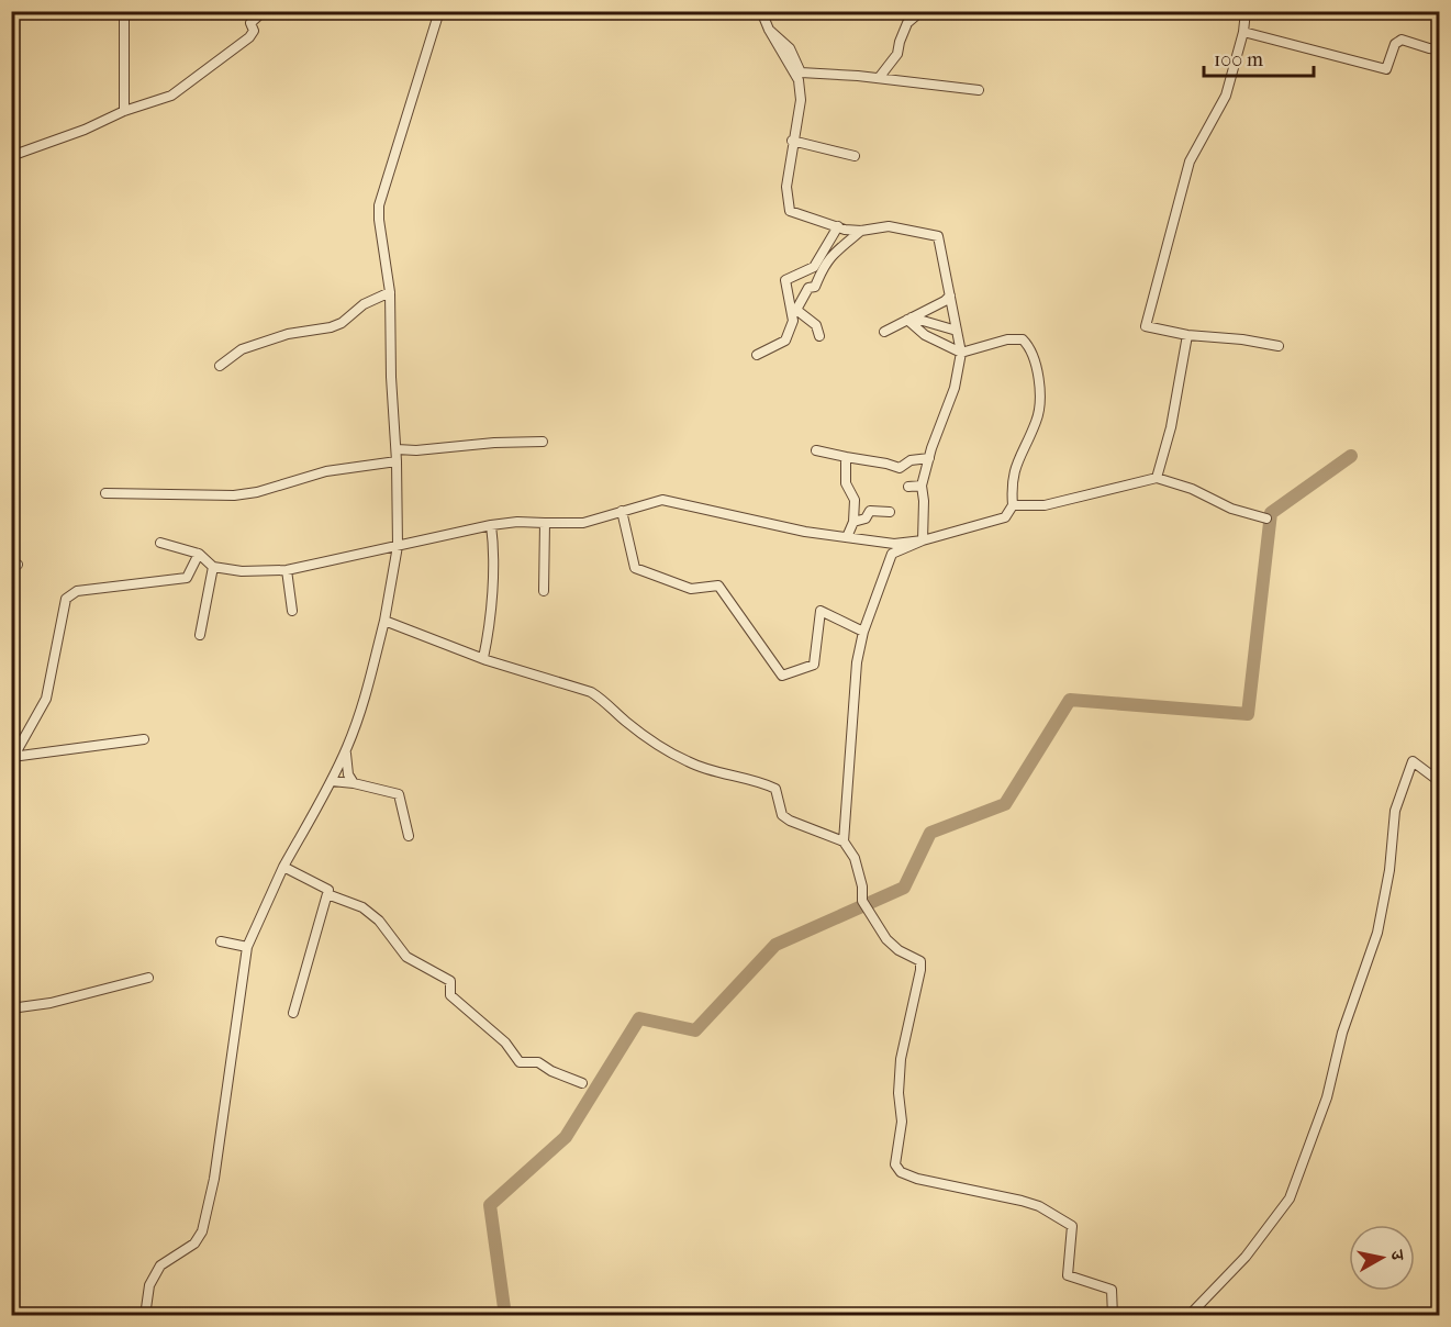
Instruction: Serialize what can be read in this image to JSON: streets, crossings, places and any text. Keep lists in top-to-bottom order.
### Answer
{
  "scale_bar": "100 m",
  "north": "right"
}
